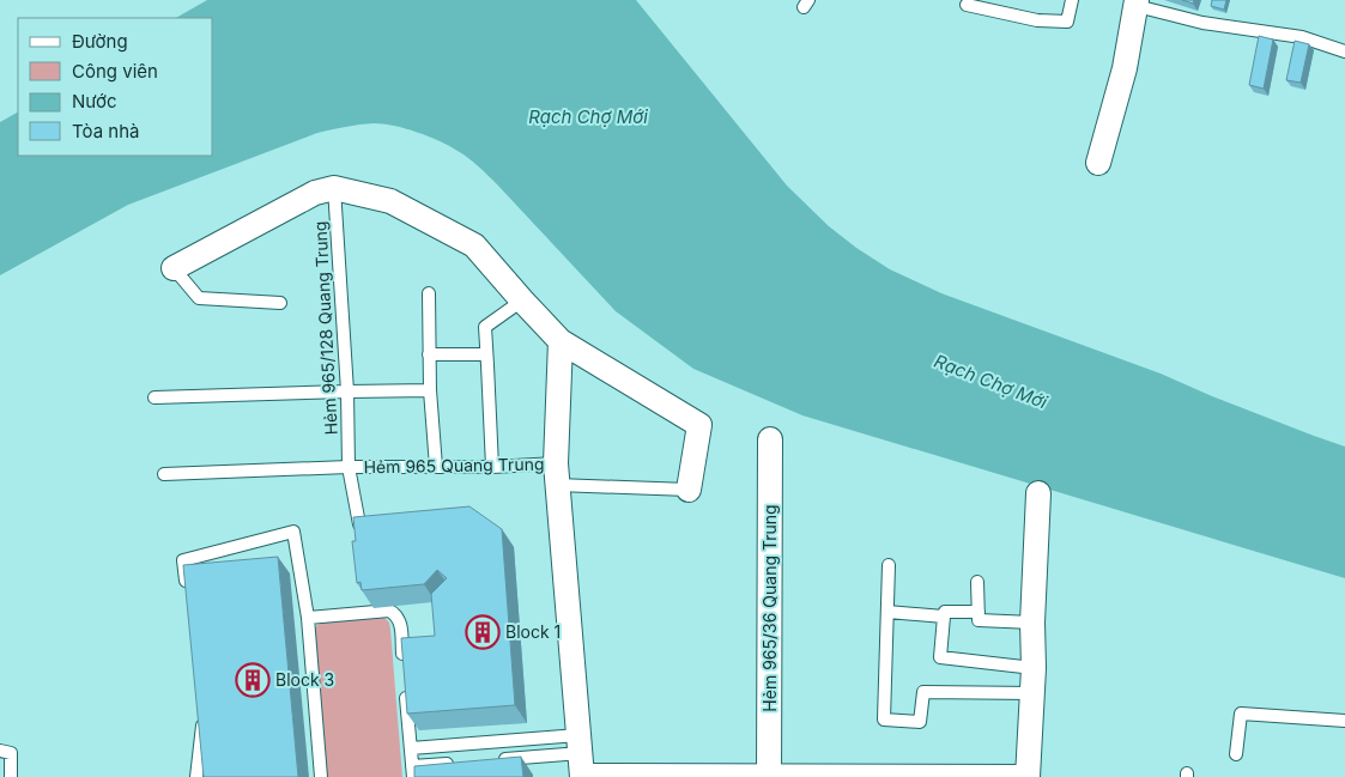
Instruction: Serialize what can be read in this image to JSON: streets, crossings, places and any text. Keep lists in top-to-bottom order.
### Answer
{
  "streets": {
    "street": ["Hẻm 965 Quang Trung", "Hẻm 965/36 Quang Trung"],
    "lane": ["Hẻm 965/128 Quang Trung"]
  },
  "crossings": [
    ["Hẻm 965/128 Quang Trung", "Hẻm 965 Quang Trung"]
  ],
  "water": ["Rạch Chợ Mới"],
  "places": {
    "building": ["Block 1", "Block 3"]
  },
  "legend": [
    "Đường",
    "Công viên",
    "Nước",
    "Tòa nhà"
  ]
}
